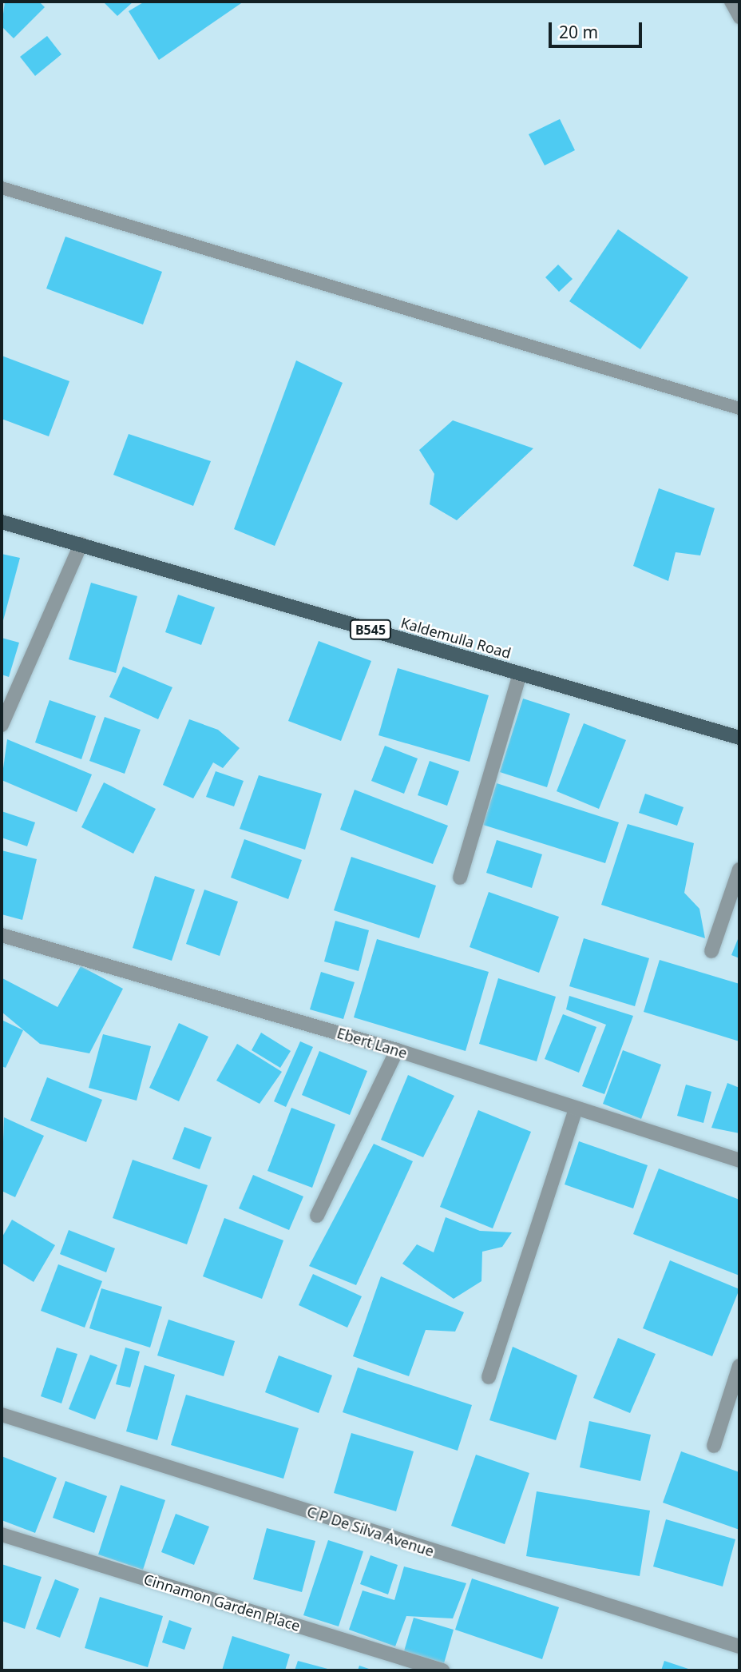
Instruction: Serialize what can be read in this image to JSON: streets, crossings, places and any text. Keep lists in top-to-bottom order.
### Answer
{
  "streets": {
    "main road": ["B545", "Kaldemulla Road"],
    "street": ["Ebert Lane", "C P De Silva Avenue", "Cinnamon Garden Place"]
  },
  "scale_bar": "20 m"
}
